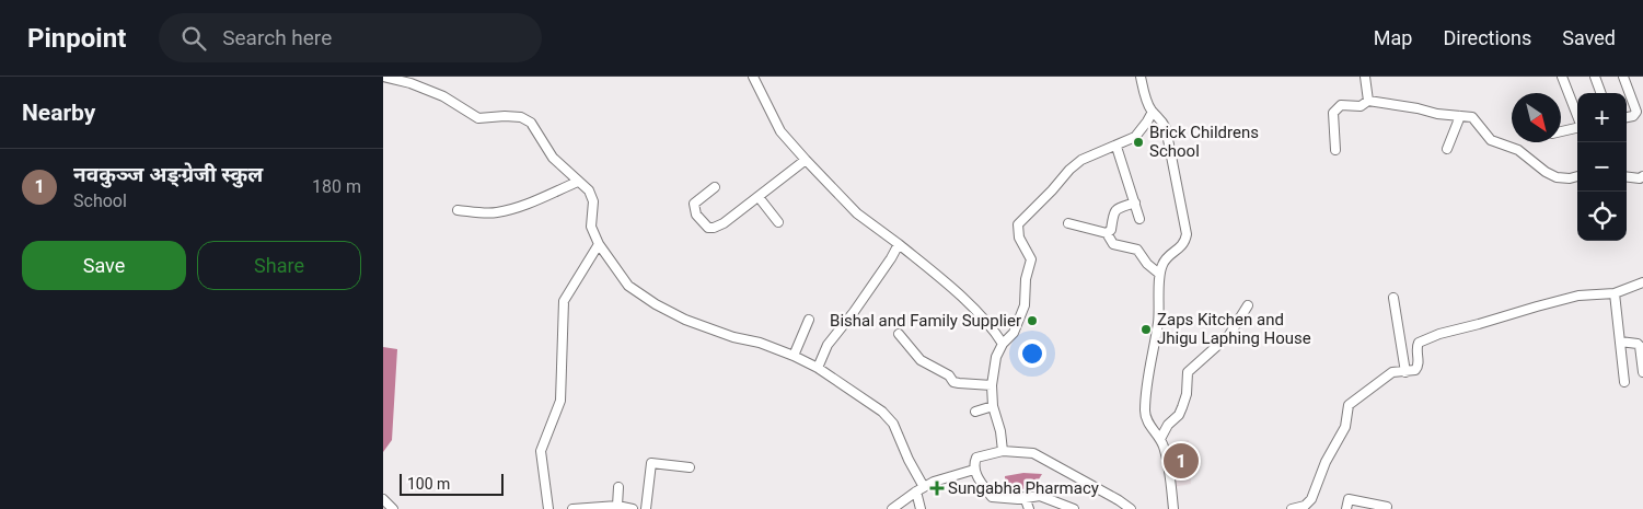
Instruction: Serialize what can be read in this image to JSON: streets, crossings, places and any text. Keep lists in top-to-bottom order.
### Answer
{
  "places": {
    "other": ["Brick Childrens School", "Bishal and Family Supplier", "Zaps Kitchen and Jhigu Laphing House"],
    "health": ["Sungabha Pharmacy"]
  },
  "scale_bar": "100 m",
  "north": "bottom right",
  "page": {
    "header": "Pinpoint",
    "search": "Search here",
    "nav": ["Map", "Directions", "Saved"],
    "heading": "Nearby",
    "map_buttons": ["+", "−"],
    "list": [
      {
        "mark": "1",
        "name": "नवकुञ्ज अङ्‍ग्रेजी स्कुल",
        "note": "School",
        "value": "180 m"
      }
    ],
    "buttons": ["Save", "Share"],
    "pins": "1",
    "scale": "100 m"
  }
}
